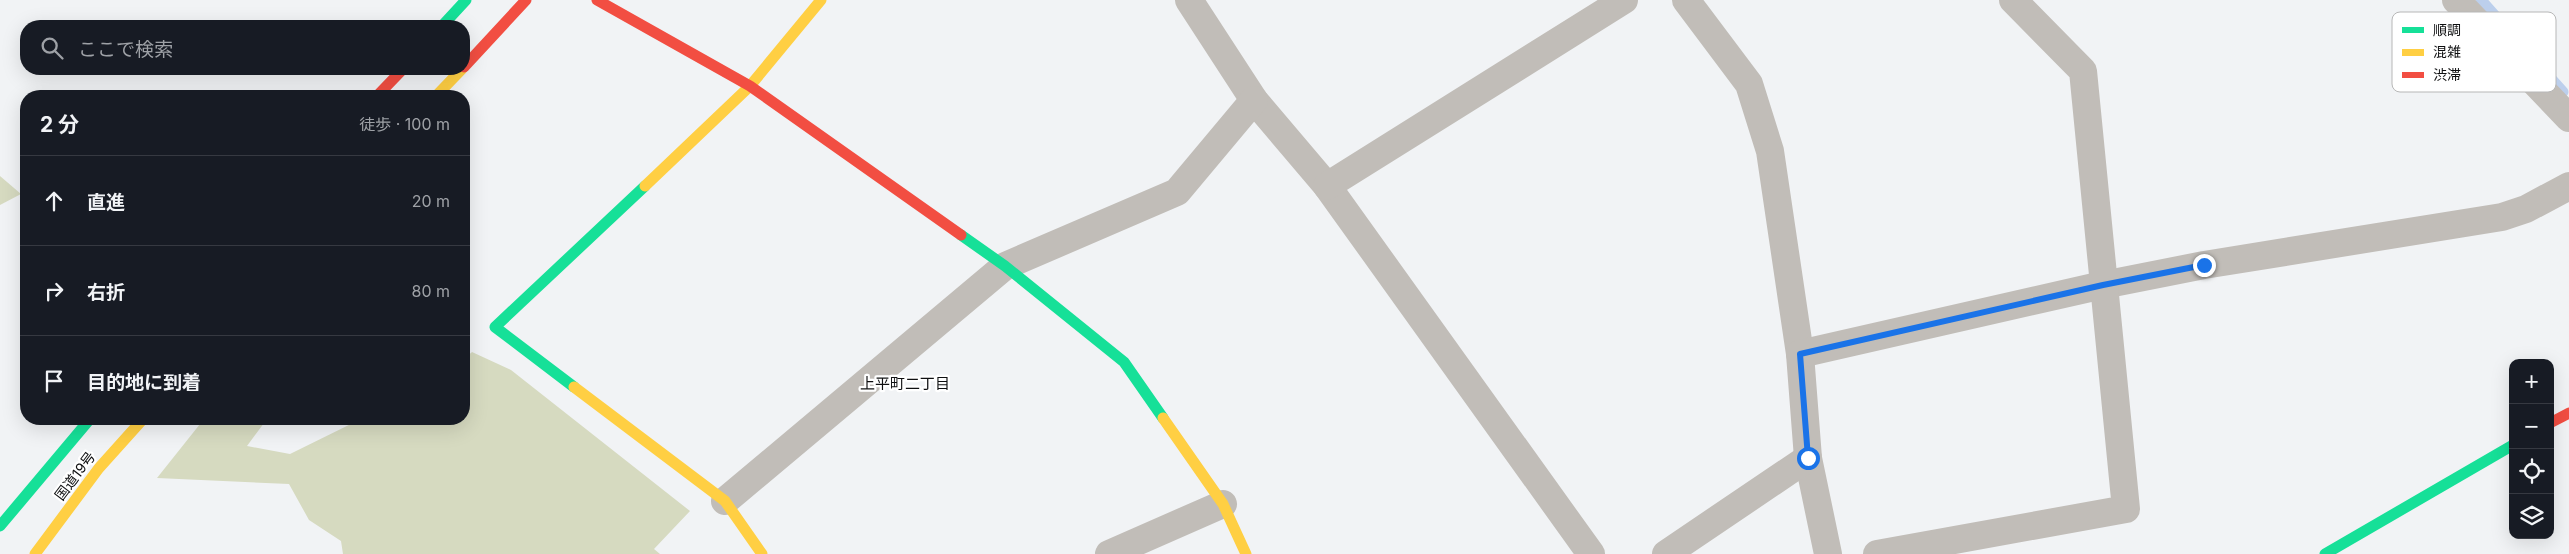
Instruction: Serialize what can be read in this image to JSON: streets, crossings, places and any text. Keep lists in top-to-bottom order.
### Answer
{
  "streets": {
    "main road": ["国道19号"]
  },
  "districts": ["上平町二丁目"],
  "legend": ["順調", "混雑", "渋滞"],
  "page": {
    "search": "ここで検索",
    "heading": ["2 分", "徒歩 · 100 m"],
    "list": [
      ["直進", "20 m"],
      ["右折", "80 m"],
      "目的地に到着"
    ],
    "map_buttons": ["+", "−"]
  }
}
